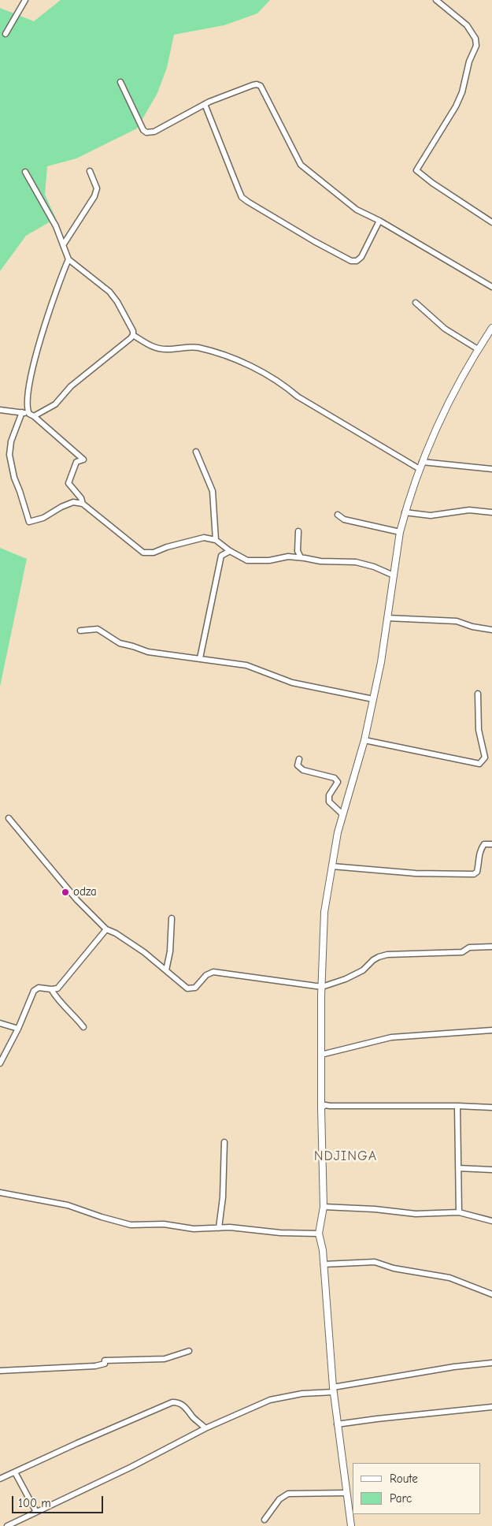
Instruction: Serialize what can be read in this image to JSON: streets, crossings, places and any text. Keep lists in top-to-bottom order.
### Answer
{
  "districts": ["NDJINGA"],
  "places": ["odza"],
  "legend": ["Route", "Parc"],
  "scale_bar": "100 m"
}
